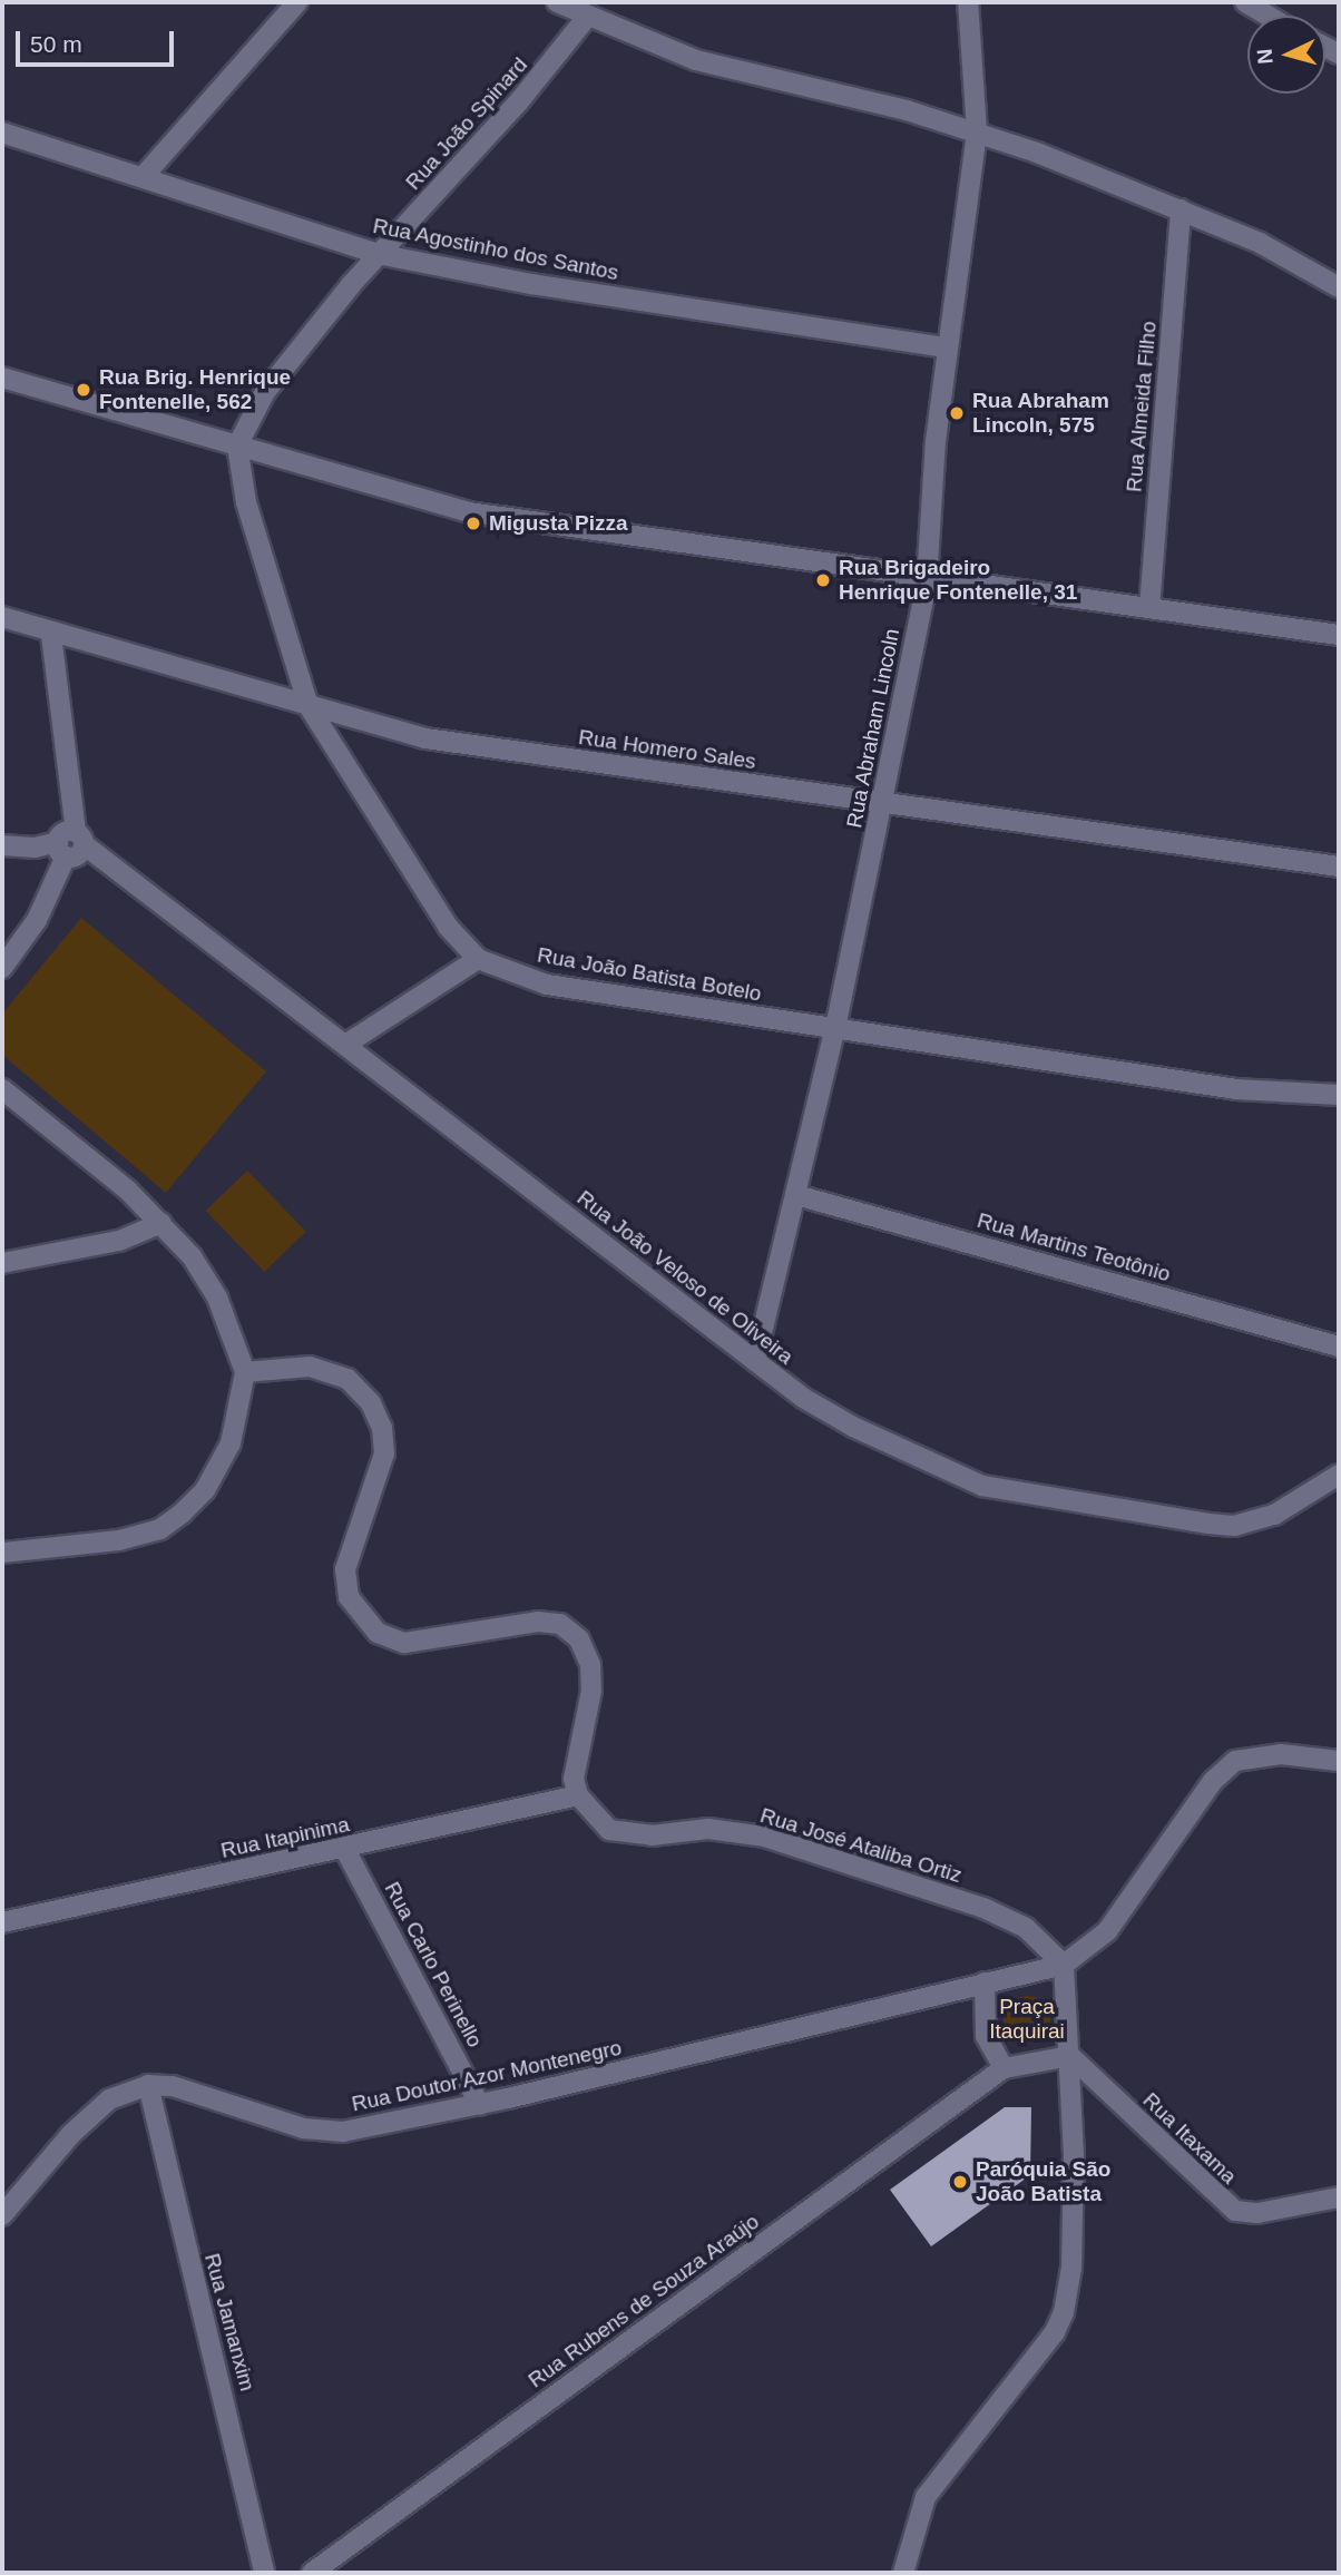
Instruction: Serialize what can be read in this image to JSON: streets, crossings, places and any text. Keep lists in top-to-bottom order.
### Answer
{
  "streets": {
    "street": [
      "Rua João Spinard",
      "Rua Agostinho dos Santos",
      "Rua Almeida Filho",
      "Rua Abraham Lincoln",
      "Rua Homero Sales",
      "Rua João Batista Botelo",
      "Rua Martins Teotônio",
      "Rua João Veloso de Oliveira",
      "Rua Itapinima",
      "Rua José Ataliba Ortiz",
      "Rua Carlo Perinello",
      "Rua Doutor Azor Montenegro",
      "Rua Itaxama",
      "Rua Rubens de Souza Araújo",
      "Rua Jamanxim"
    ]
  },
  "crossings": [
    ["Rua João Spinard", "Rua Agostinho dos Santos"],
    ["Rua João Spinard", "Rua João Batista Botelo"],
    ["Rua Agostinho dos Santos", "Rua Abraham Lincoln"],
    ["Rua Abraham Lincoln", "Rua Homero Sales"],
    ["Rua Abraham Lincoln", "Rua João Batista Botelo"],
    ["Rua Abraham Lincoln", "Rua Martins Teotônio"],
    ["Rua Abraham Lincoln", "Rua João Veloso de Oliveira"],
    ["Rua Homero Sales", "Rua João Batista Botelo"],
    ["Rua Itapinima", "Rua José Ataliba Ortiz"],
    ["Rua Itapinima", "Rua Carlo Perinello"],
    ["Rua Carlo Perinello", "Rua Doutor Azor Montenegro"],
    ["Rua Doutor Azor Montenegro", "Rua Jamanxim"]
  ],
  "parks": ["Praça Itaquirai"],
  "places": [
    "Rua Brig. Henrique Fontenelle, 562",
    "Rua Abraham Lincoln, 575",
    "Migusta Pizza",
    "Rua Brigadeiro Henrique Fontenelle, 31",
    "Paróquia São João Batista"
  ],
  "scale_bar": "50 m",
  "north": "left"
}
